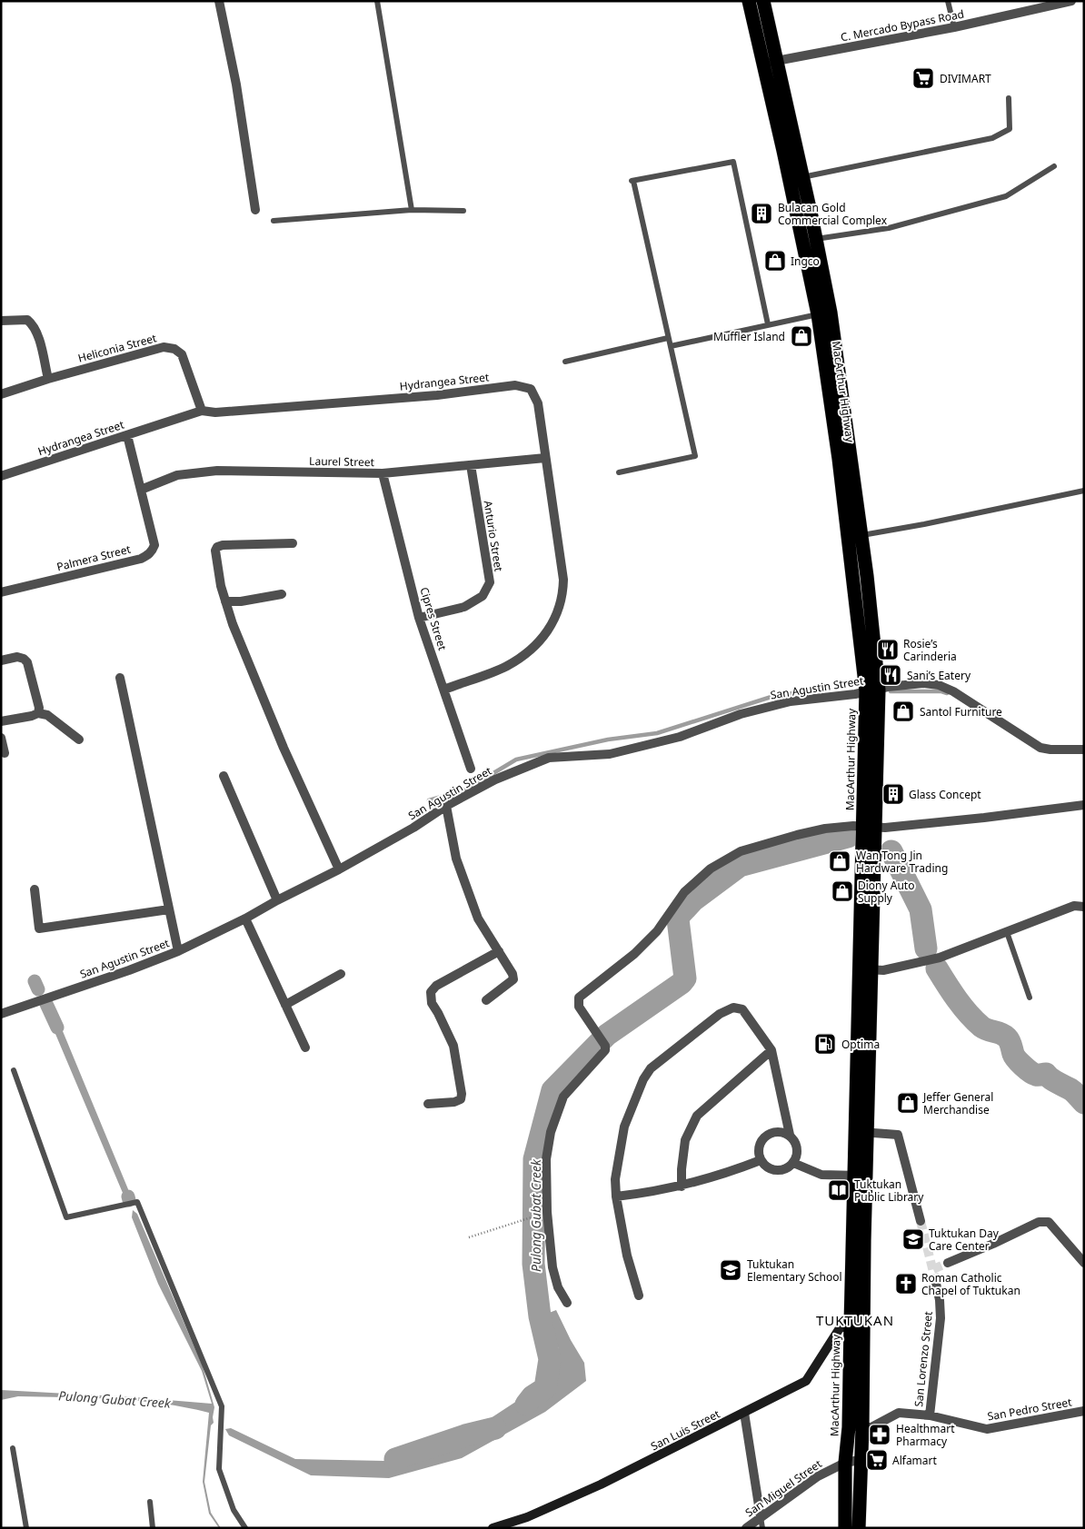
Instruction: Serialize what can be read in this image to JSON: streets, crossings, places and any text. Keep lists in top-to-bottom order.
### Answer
{
  "streets": {
    "highway": ["MacArthur Highway"],
    "street": [
      "C. Mercado Bypass Road",
      "Heliconia Street",
      "Hydrangea Street",
      "Laurel Street",
      "Anturio Street",
      "Palmera Street",
      "Cipres Street",
      "San Agustin Street",
      "San Lorenzo Street",
      "San Pedro Street",
      "San Luis Street",
      "San Miguel Street"
    ]
  },
  "crossings": [
    ["C. Mercado Bypass Road", "MacArthur Highway"],
    ["Heliconia Street", "Hydrangea Street"],
    ["Hydrangea Street", "Laurel Street"],
    ["Hydrangea Street", "Palmera Street"],
    ["Hydrangea Street", "Cipres Street"],
    ["MacArthur Highway", "San Agustin Street"],
    ["MacArthur Highway", "San Pedro Street"],
    ["MacArthur Highway", "San Luis Street"],
    ["MacArthur Highway", "San Miguel Street"],
    ["Laurel Street", "Anturio Street"],
    ["Laurel Street", "Palmera Street"],
    ["Laurel Street", "Cipres Street"],
    ["Anturio Street", "Cipres Street"],
    ["San Lorenzo Street", "San Pedro Street"]
  ],
  "districts": ["TUKTUKAN"],
  "water": ["Pulong Gubat Creek"],
  "places": {
    "supermarket": ["DIVIMART", "Alfamart"],
    "building": ["Bulacan Gold Commercial Complex", "Glass Concept"],
    "shop": [
      "Ingco",
      "Muffler Island",
      "Santol Furniture",
      "Wan Tong Jin Hardware Trading",
      "Diony Auto Supply",
      "Jeffer General Merchandise"
    ],
    "restaurant": ["Rosie’s Carinderia", "Sani’s Eatery"],
    "fuel station": ["Optima"],
    "library": ["Tuktukan Public Library"],
    "school or university": ["Tuktukan Day Care Center", "Tuktukan Elementary School"],
    "church": ["Roman Catholic Chapel of Tuktukan"],
    "pharmacy": ["Healthmart Pharmacy"]
  }
}
